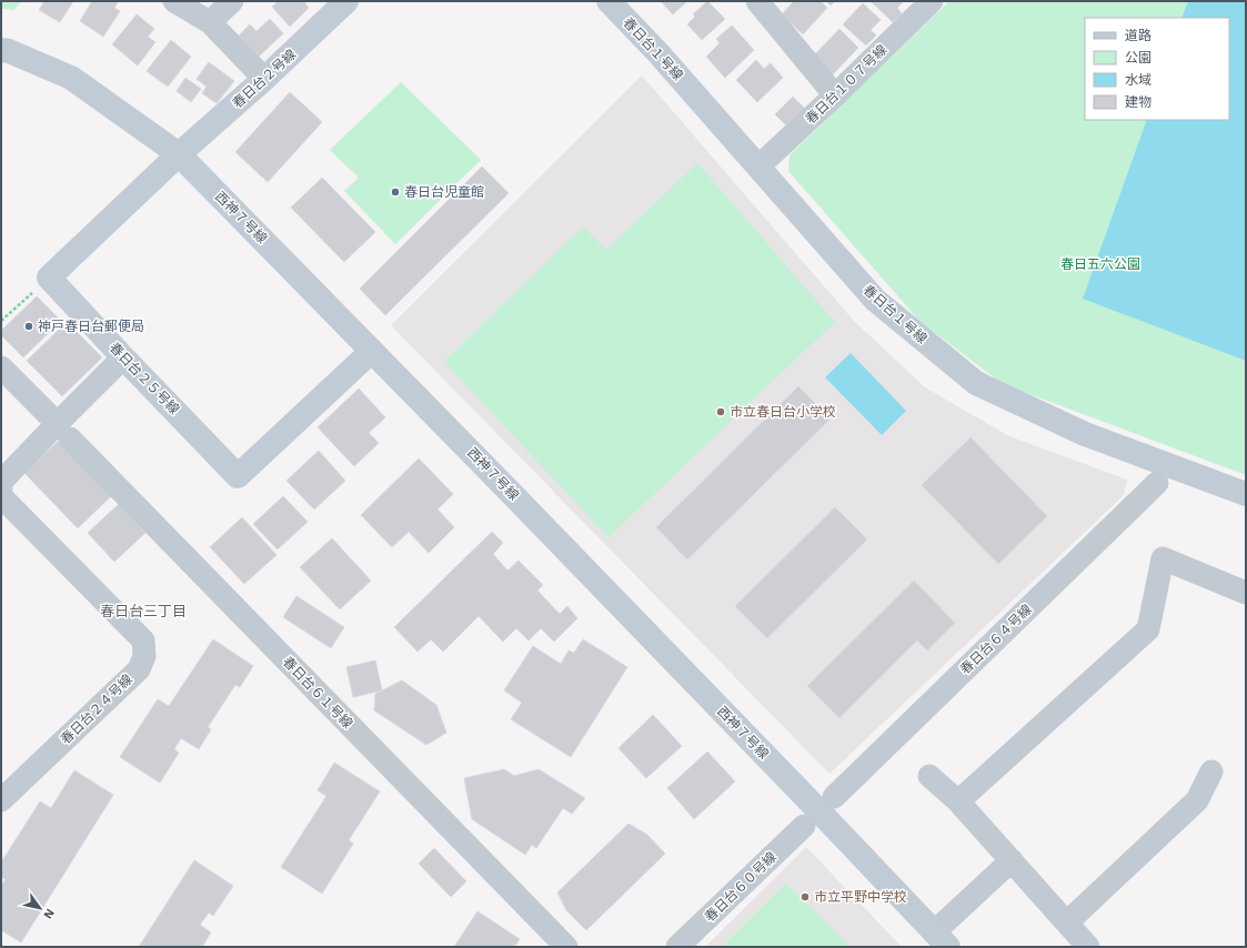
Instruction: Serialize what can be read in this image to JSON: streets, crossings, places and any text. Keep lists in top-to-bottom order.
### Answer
{
  "streets": {
    "street": [
      "春日台１号線",
      "春日台２号線",
      "春日台１０７号線",
      "西神７号線",
      "春日台２５号線",
      "春日台６４号線",
      "春日台６１号線",
      "春日台２４号線",
      "春日台６０号線"
    ]
  },
  "crossings": [
    ["春日台１号線", "春日台１０７号線"],
    ["春日台２号線", "西神７号線"],
    ["西神７号線", "春日台２５号線"]
  ],
  "districts": ["春日台三丁目"],
  "parks": ["春日五六公園"],
  "places": [
    "春日台児童館",
    "神戸春日台郵便局",
    "市立春日台小学校",
    "市立平野中学校"
  ],
  "legend": [
    "道路",
    "公園",
    "水域",
    "建物"
  ],
  "north": "bottom right"
}
